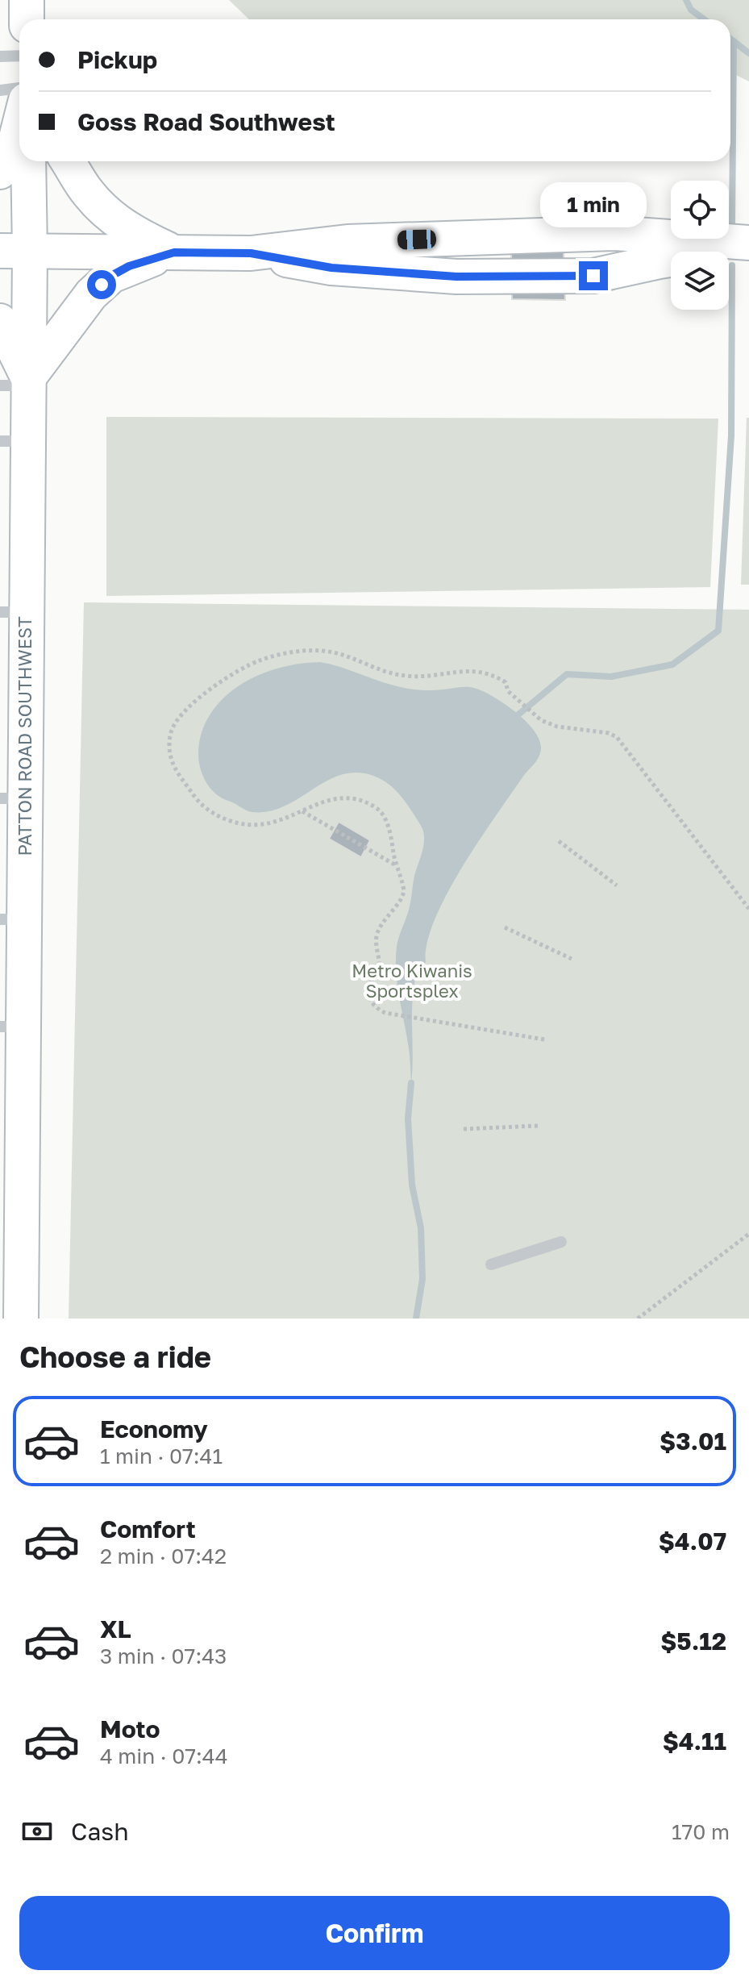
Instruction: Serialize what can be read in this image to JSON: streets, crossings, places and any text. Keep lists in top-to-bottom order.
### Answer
{
  "streets": {
    "main road": ["PATTON ROAD SOUTHWEST"]
  },
  "parks": ["Metro Kiwanis Sportsplex"],
  "page": {
    "banner": ["Pickup", "Goss Road Southwest"],
    "bubble": "1 min",
    "heading": "Choose a ride",
    "list": [
      {
        "name": "Economy",
        "note": "1 min · 07:41",
        "value": "$3.01"
      },
      {
        "name": "Comfort",
        "note": "2 min · 07:42",
        "value": "$4.07"
      },
      {
        "name": "XL",
        "note": "3 min · 07:43",
        "value": "$5.12"
      },
      {
        "name": "Moto",
        "note": "4 min · 07:44",
        "value": "$4.11"
      }
    ],
    "pay": ["Cash", "170 m"],
    "buttons": "Confirm"
  }
}
